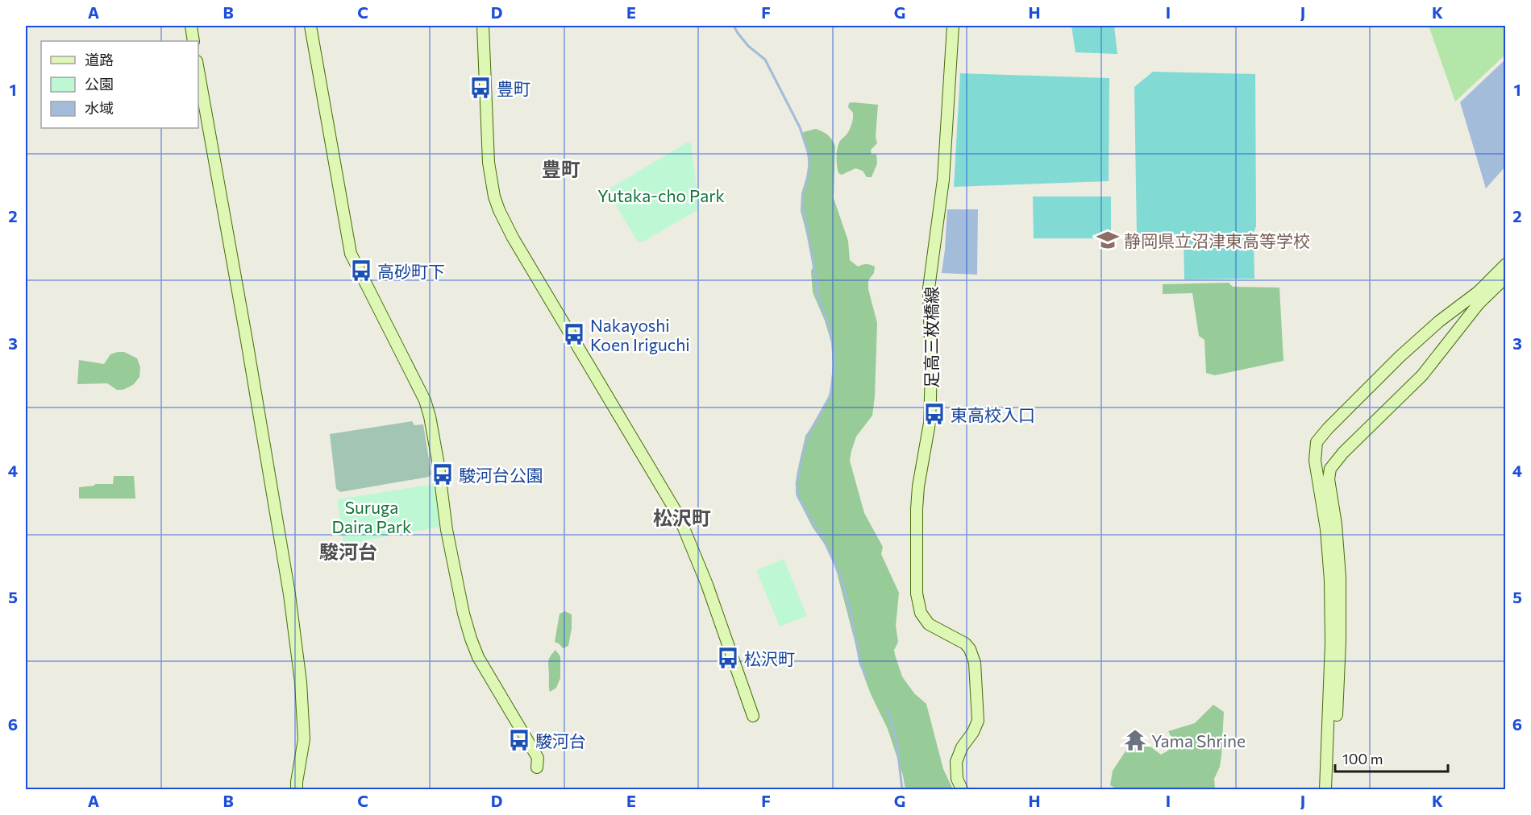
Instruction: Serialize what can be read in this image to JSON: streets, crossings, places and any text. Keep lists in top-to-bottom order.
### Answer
{
  "streets": {
    "street": ["足高三枚橋線"]
  },
  "districts": ["豊町", "松沢町", "駿河台"],
  "parks": ["Yutaka-cho Park", "Suruga Daira Park"],
  "places": {
    "bus stop": [
      "豊町",
      "高砂町下",
      "Nakayoshi Koen Iriguchi",
      "東高校入口",
      "駿河台公園",
      "松沢町",
      "駿河台"
    ],
    "school or university": ["静岡県立沼津東高等学校"],
    "temple": ["Yama Shrine"]
  },
  "legend": ["道路", "公園", "水域"],
  "scale_bar": "100 m",
  "grid": {
    "columns": [
      "A",
      "B",
      "C",
      "D",
      "E",
      "F",
      "G",
      "H",
      "I",
      "J",
      "K"
    ],
    "rows": [
      "1",
      "2",
      "3",
      "4",
      "5",
      "6"
    ]
  }
}
